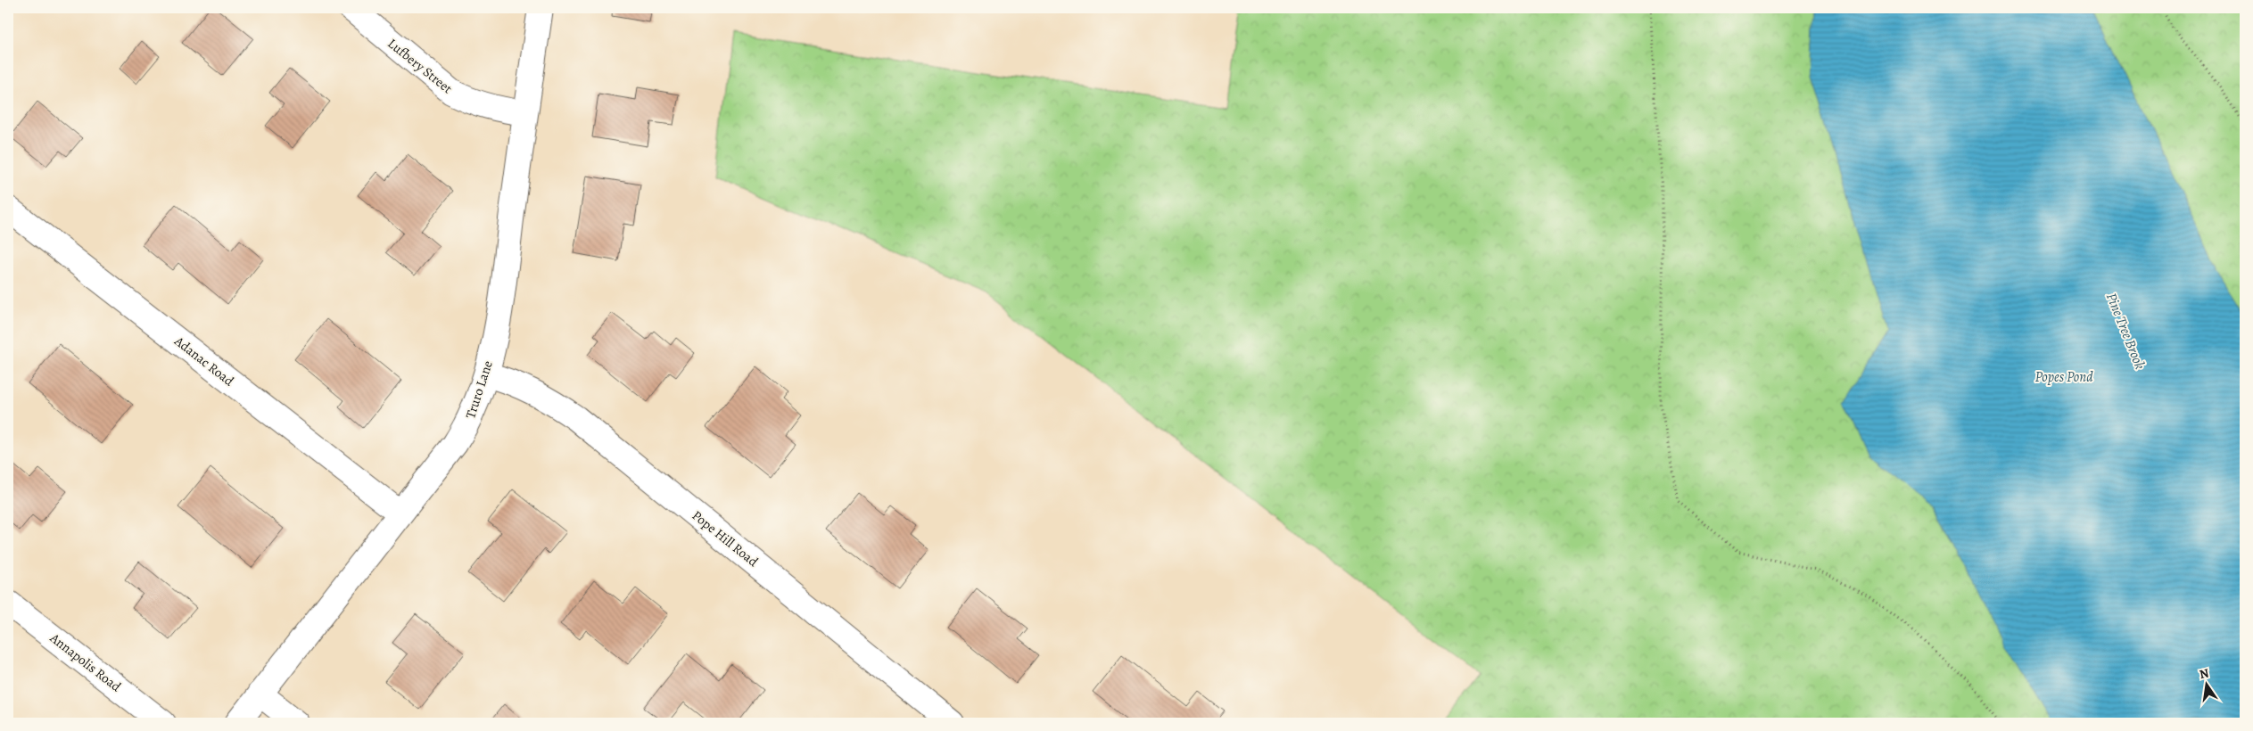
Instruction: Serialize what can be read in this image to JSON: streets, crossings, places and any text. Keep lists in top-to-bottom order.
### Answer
{
  "streets": {
    "street": [
      "Lufbery Street",
      "Adanac Road",
      "Truro Lane",
      "Pope Hill Road",
      "Annapolis Road"
    ]
  },
  "crossings": [
    ["Lufbery Street", "Truro Lane"],
    ["Adanac Road", "Truro Lane"],
    ["Truro Lane", "Pope Hill Road"]
  ],
  "water": ["Pine Tree Brook", "Popes Pond"],
  "north": "top"
}
